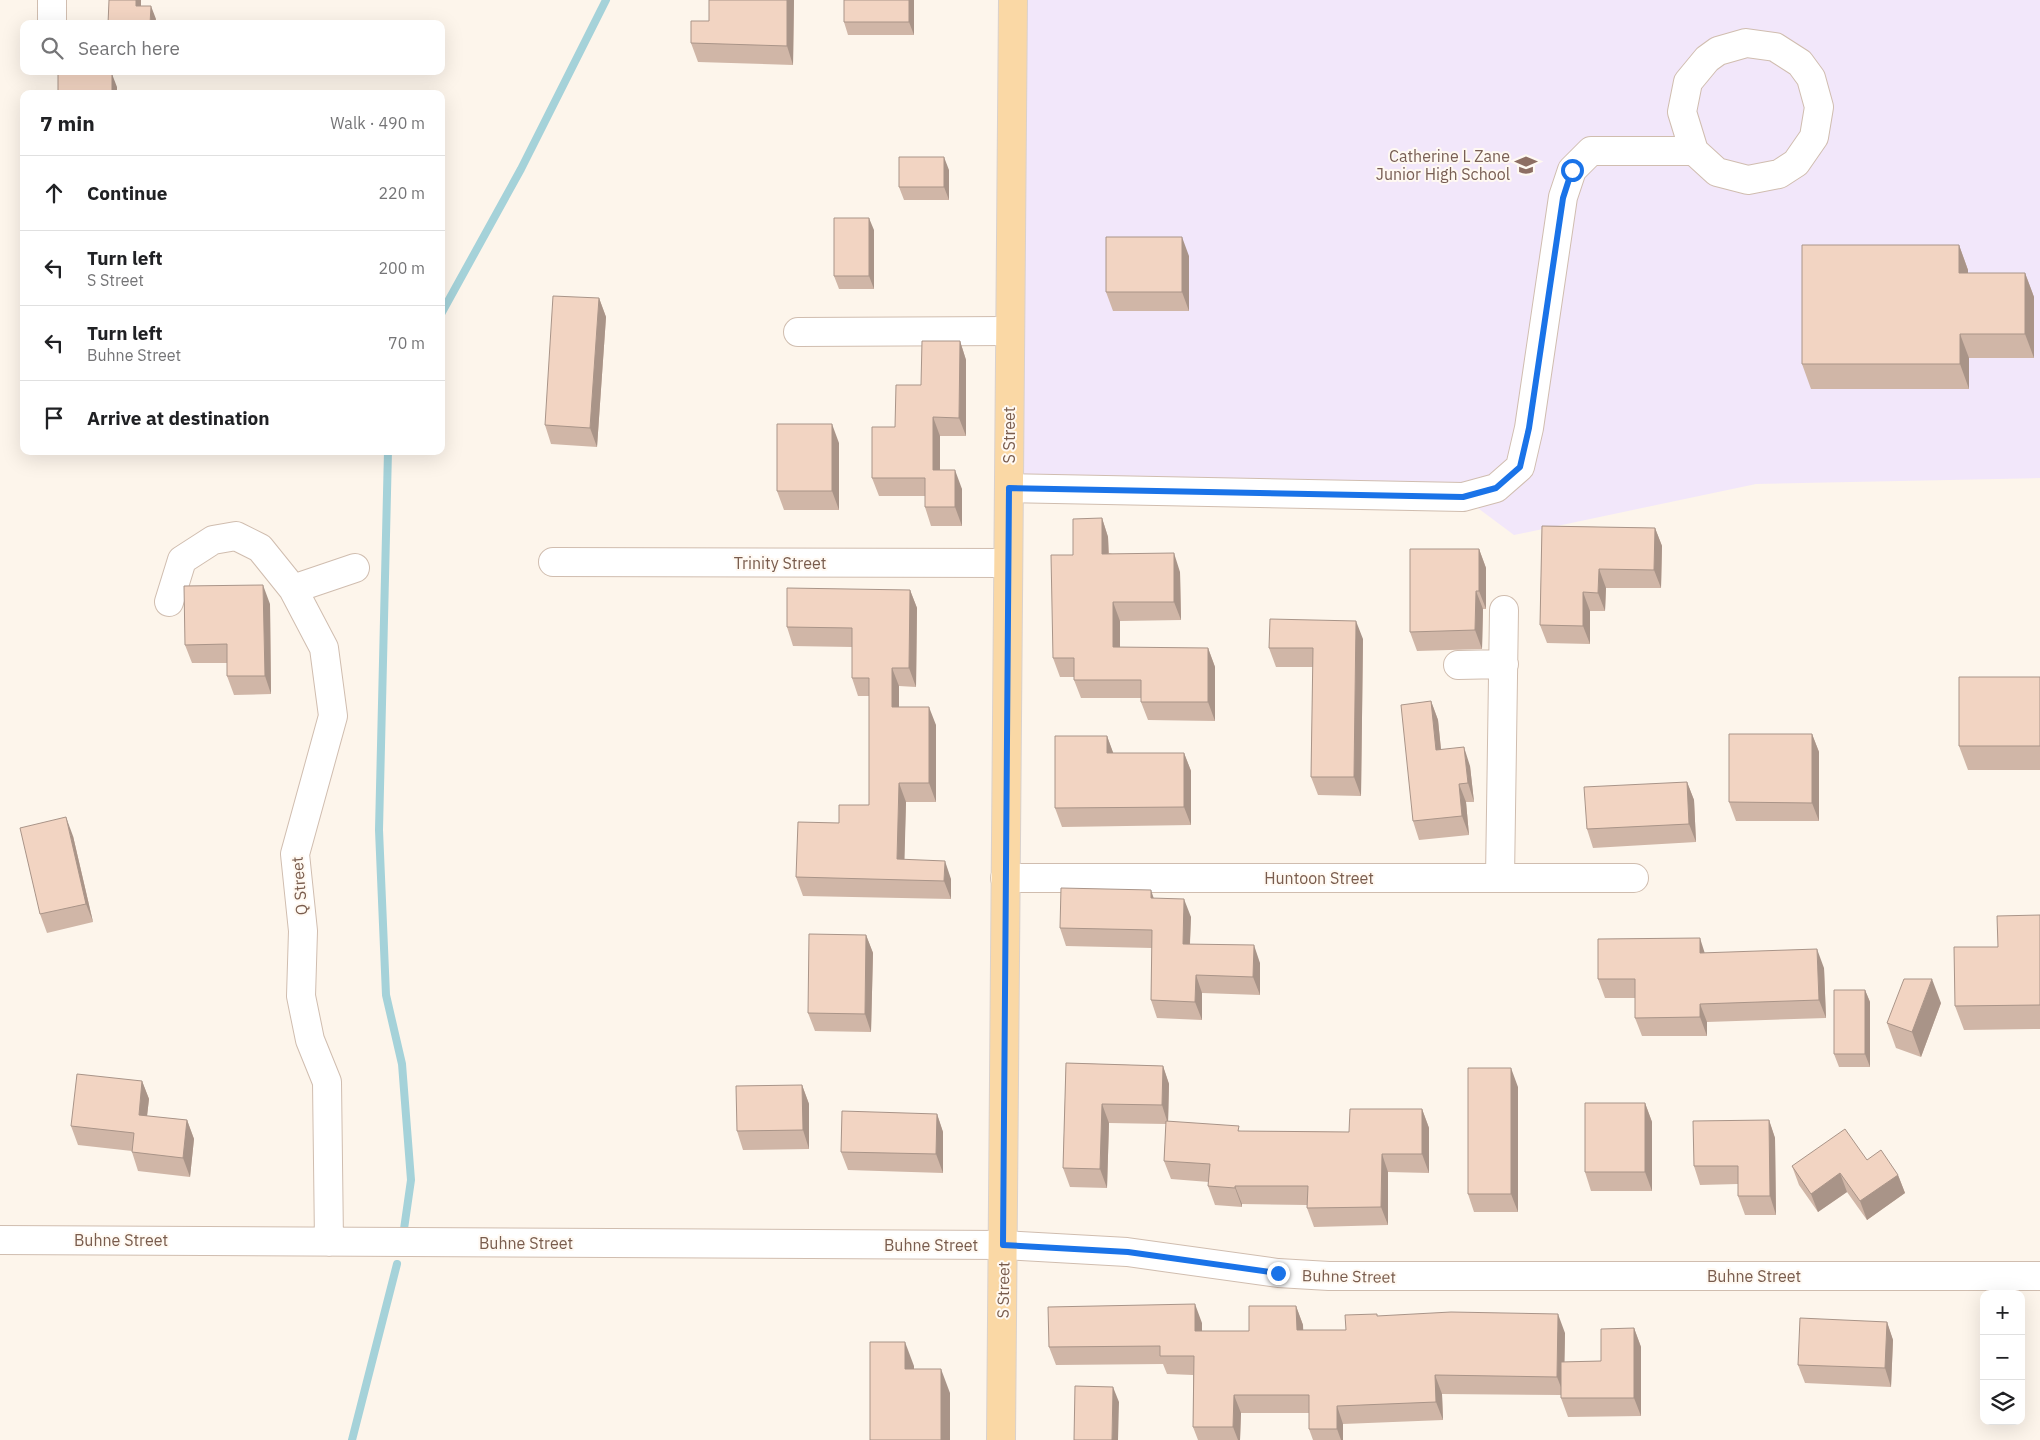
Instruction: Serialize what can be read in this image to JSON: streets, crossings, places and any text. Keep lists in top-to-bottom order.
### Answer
{
  "streets": {
    "main road": ["S Street"],
    "street": [
      "Trinity Street",
      "Huntoon Street",
      "Q Street",
      "Buhne Street"
    ]
  },
  "crossings": [
    ["S Street", "Trinity Street"],
    ["S Street", "Huntoon Street"],
    ["S Street", "Buhne Street"],
    ["Q Street", "Buhne Street"]
  ],
  "places": {
    "school or university": ["Catherine L Zane Junior High School"]
  },
  "page": {
    "search": "Search here",
    "heading": ["7 min", "Walk · 490 m"],
    "list": [
      ["Continue", "220 m"],
      ["Turn left", "S Street", "200 m"],
      ["Turn left", "Buhne Street", "70 m"],
      "Arrive at destination"
    ],
    "map_buttons": ["+", "−"]
  }
}
